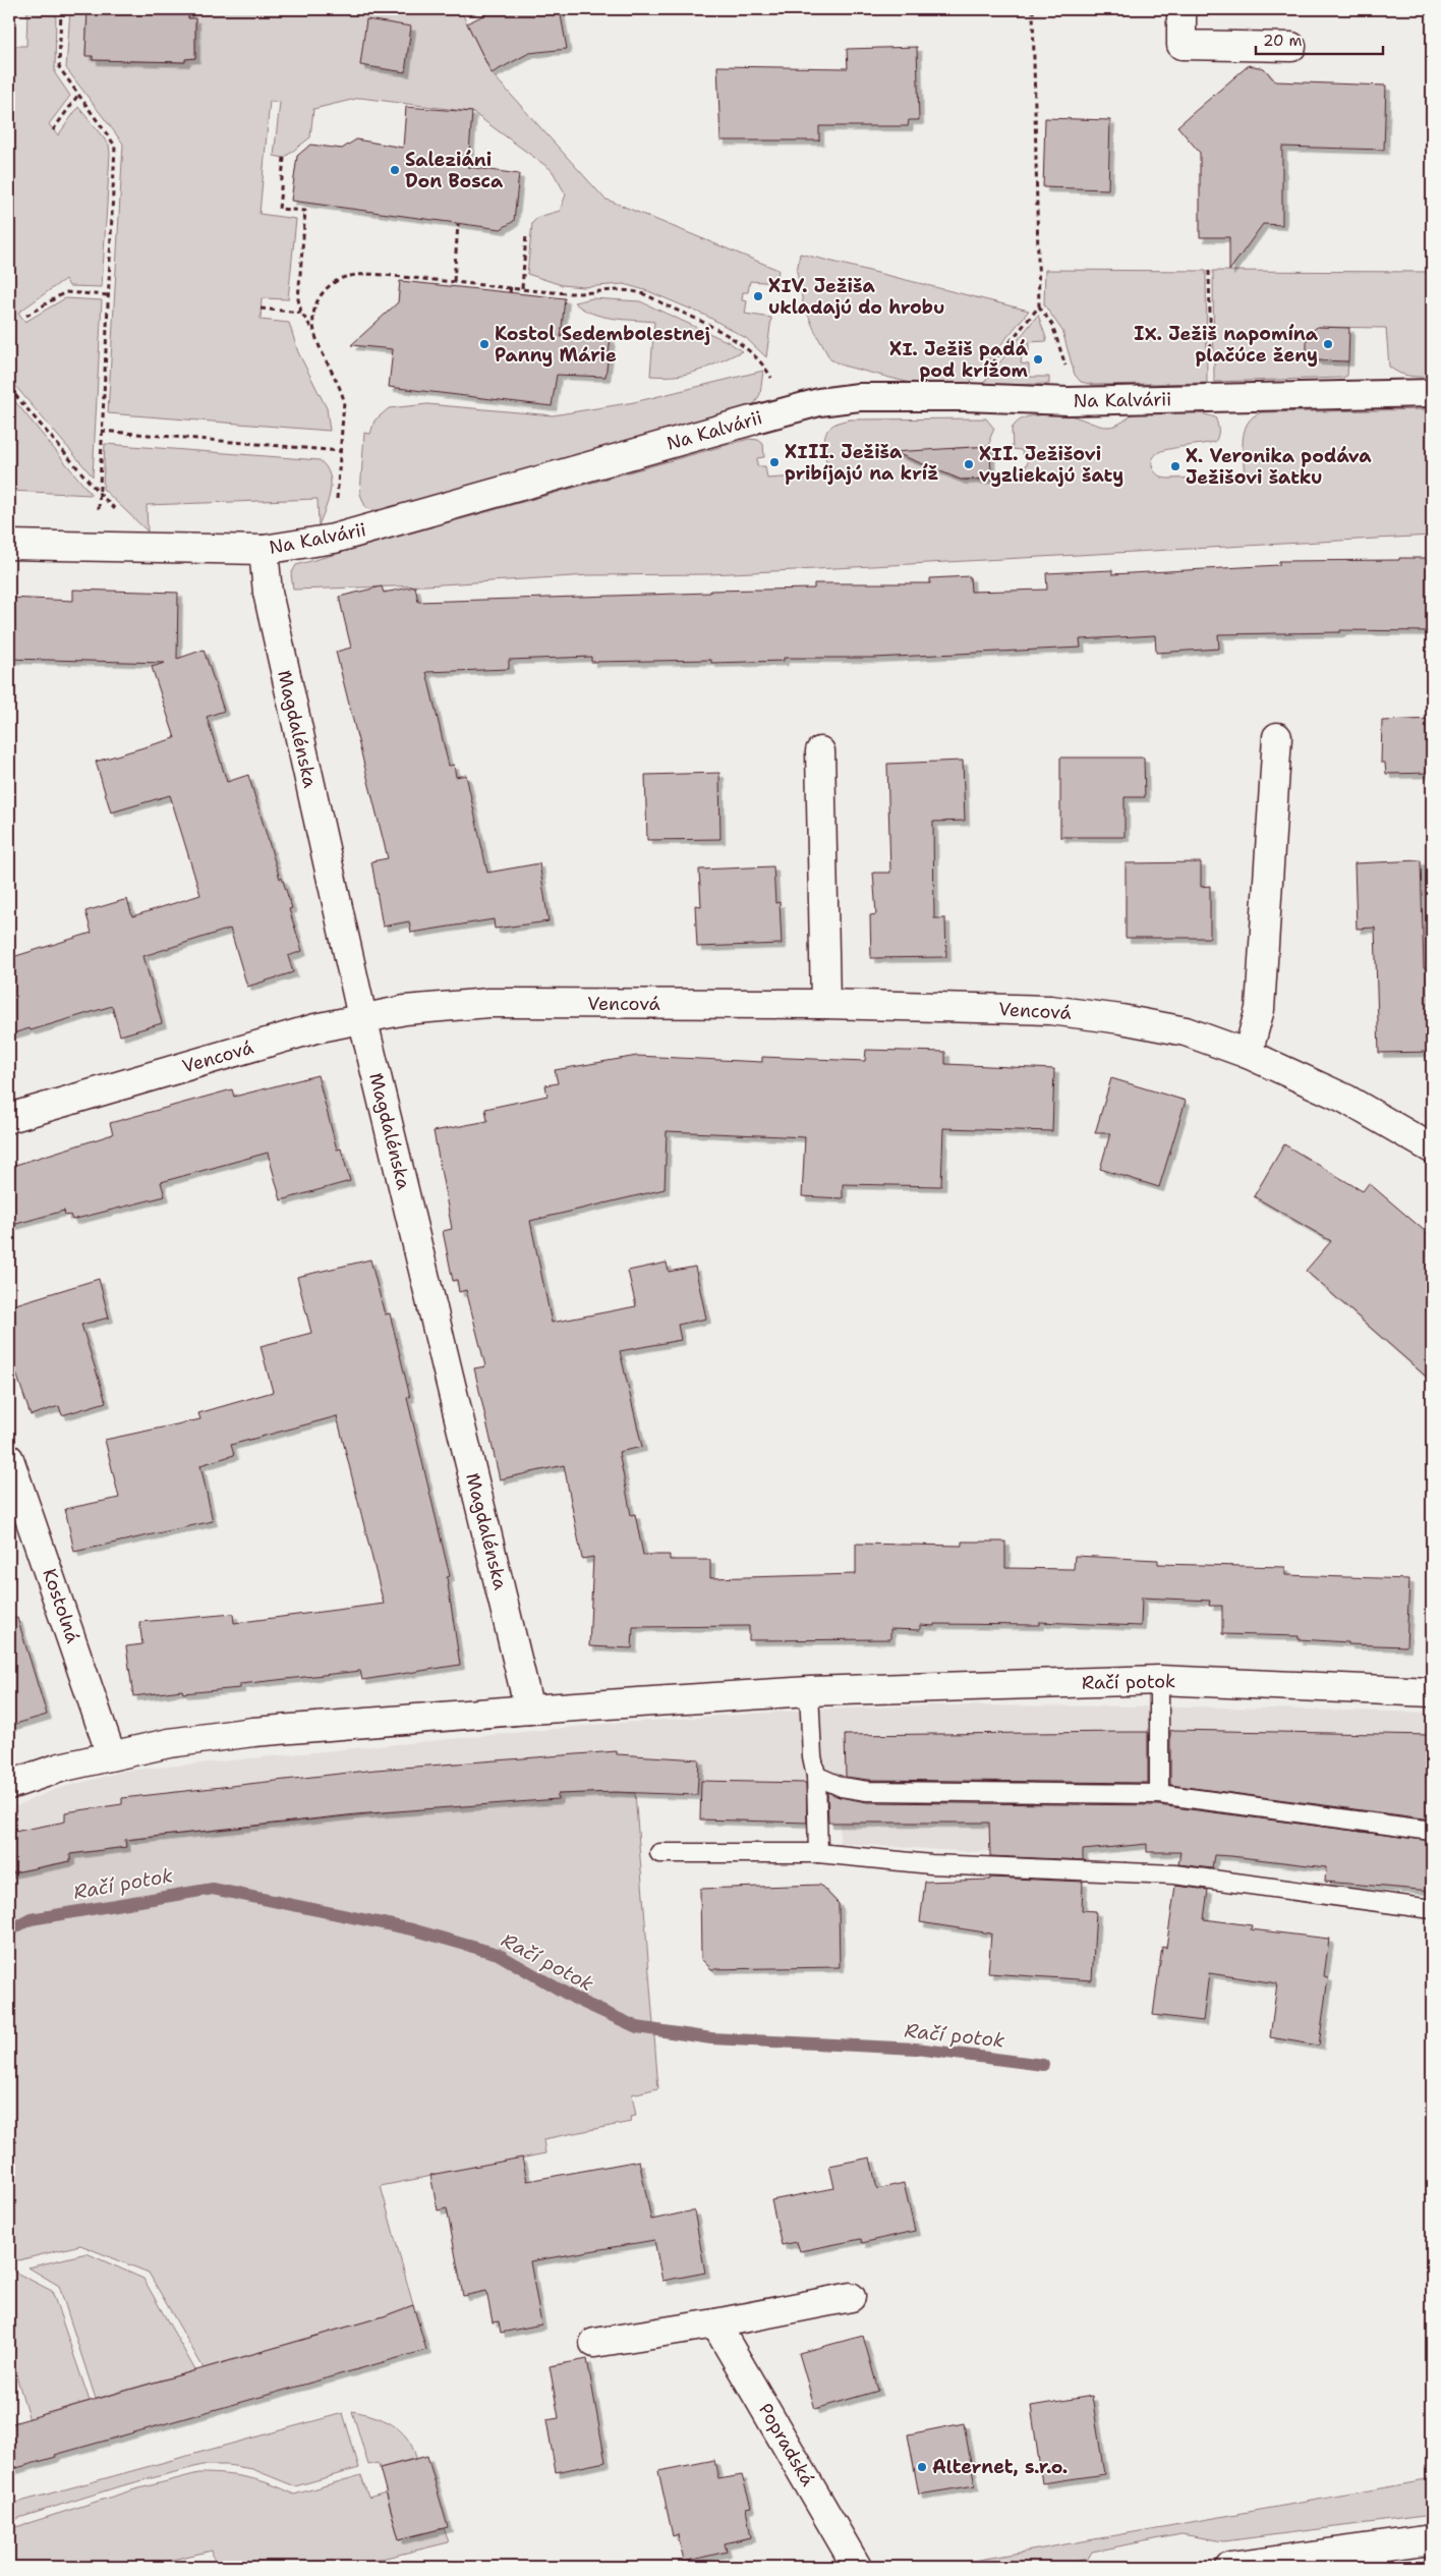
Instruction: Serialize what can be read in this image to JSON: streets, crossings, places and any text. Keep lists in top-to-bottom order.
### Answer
{
  "streets": {
    "street": [
      "Na Kalvárii",
      "Magdalénska",
      "Vencová",
      "Kostolná",
      "Račí potok",
      "Popradská"
    ]
  },
  "crossings": [
    ["Na Kalvárii", "Magdalénska"],
    ["Magdalénska", "Vencová"],
    ["Magdalénska", "Račí potok"],
    ["Kostolná", "Račí potok"]
  ],
  "water": ["Račí potok"],
  "places": [
    "Saleziáni Don Bosca",
    "XIV. Ježiša ukladajú do hrobu",
    "Kostol Sedembolestnej Panny Márie",
    "IX. Ježiš napomína plačúce ženy",
    "XI. Ježiš padá pod krížom",
    "XIII. Ježiša pribíjajú na kríž",
    "XII. Ježišovi vyzliekajú šaty",
    "X. Veronika podáva Ježišovi šatku",
    "Alternet, s.r.o."
  ],
  "scale_bar": "20 m"
}
